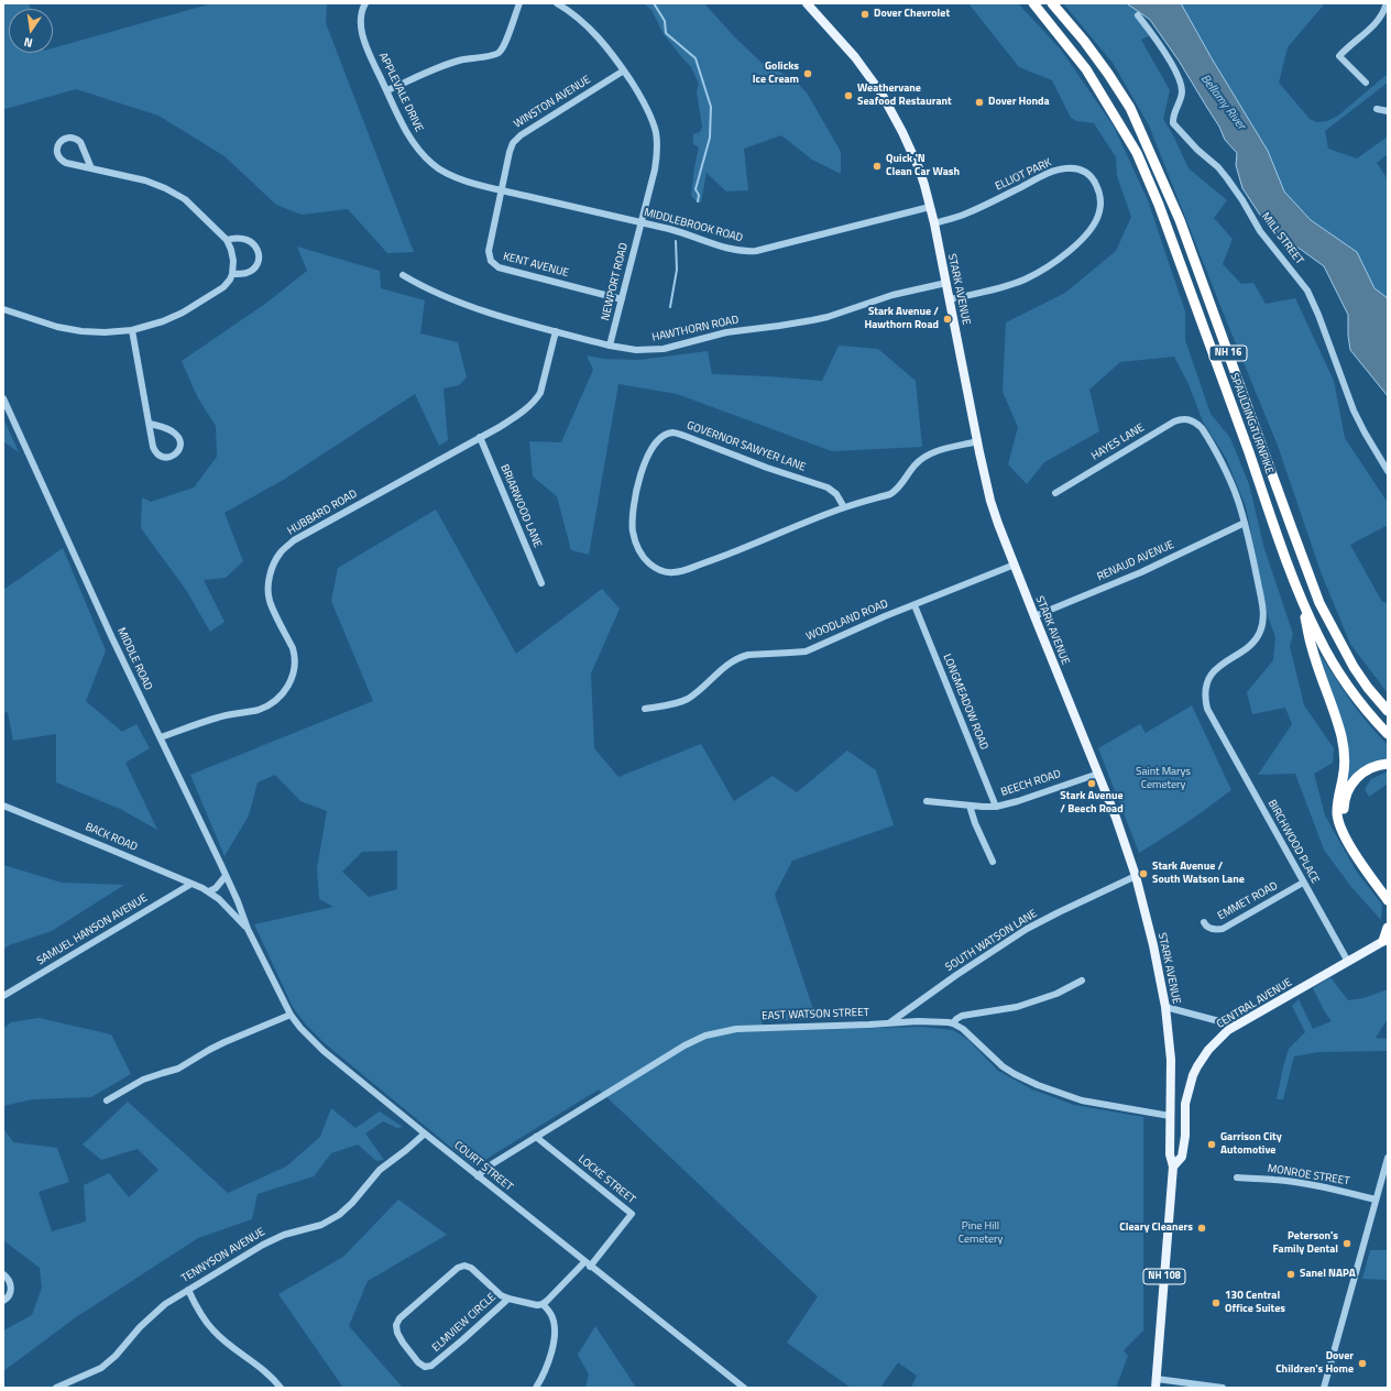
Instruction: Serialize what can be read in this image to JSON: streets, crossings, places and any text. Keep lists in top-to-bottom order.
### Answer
{
  "streets": {
    "highway": ["NH 16", "SPAULDING TURNPIKE"],
    "main road": ["STARK AVENUE", "CENTRAL AVENUE", "NH 108"],
    "street": [
      "APPLEVALE DRIVE",
      "WINSTON AVENUE",
      "ELLIOT PARK",
      "MIDDLEBROOK ROAD",
      "MILL STREET",
      "KENT AVENUE",
      "NEWPORT ROAD",
      "HAWTHORN ROAD",
      "HAYES LANE",
      "GOVERNOR SAWYER LANE",
      "BRIARWOOD LANE",
      "HUBBARD ROAD",
      "RENAUD AVENUE",
      "WOODLAND ROAD",
      "MIDDLE ROAD",
      "LONGMEADOW ROAD",
      "BEECH ROAD",
      "BACK ROAD",
      "BIRCHWOOD PLACE",
      "EMMET ROAD",
      "SAMUEL HANSON AVENUE",
      "SOUTH WATSON LANE",
      "EAST WATSON STREET",
      "COURT STREET",
      "MONROE STREET",
      "LOCKE STREET",
      "TENNYSON AVENUE",
      "ELMVIEW CIRCLE"
    ]
  },
  "crossings": [
    ["APPLEVALE DRIVE", "WINSTON AVENUE"],
    ["APPLEVALE DRIVE", "MIDDLEBROOK ROAD"],
    ["APPLEVALE DRIVE", "KENT AVENUE"],
    ["WINSTON AVENUE", "MIDDLEBROOK ROAD"],
    ["WINSTON AVENUE", "KENT AVENUE"],
    ["ELLIOT PARK", "STARK AVENUE"],
    ["MIDDLEBROOK ROAD", "KENT AVENUE"],
    ["MIDDLEBROOK ROAD", "NEWPORT ROAD"],
    ["MIDDLEBROOK ROAD", "STARK AVENUE"],
    ["KENT AVENUE", "NEWPORT ROAD"],
    ["NEWPORT ROAD", "HAWTHORN ROAD"],
    ["STARK AVENUE", "HAWTHORN ROAD"],
    ["STARK AVENUE", "GOVERNOR SAWYER LANE"],
    ["STARK AVENUE", "RENAUD AVENUE"],
    ["STARK AVENUE", "WOODLAND ROAD"],
    ["STARK AVENUE", "BEECH ROAD"],
    ["STARK AVENUE", "SOUTH WATSON LANE"],
    ["STARK AVENUE", "CENTRAL AVENUE"],
    ["HAWTHORN ROAD", "HUBBARD ROAD"],
    ["HAYES LANE", "BIRCHWOOD PLACE"],
    ["BRIARWOOD LANE", "HUBBARD ROAD"],
    ["HUBBARD ROAD", "MIDDLE ROAD"],
    ["RENAUD AVENUE", "BIRCHWOOD PLACE"],
    ["WOODLAND ROAD", "LONGMEADOW ROAD"],
    ["MIDDLE ROAD", "BACK ROAD"],
    ["MIDDLE ROAD", "COURT STREET"],
    ["LONGMEADOW ROAD", "BEECH ROAD"],
    ["BACK ROAD", "SAMUEL HANSON AVENUE"],
    ["BACK ROAD", "COURT STREET"],
    ["BIRCHWOOD PLACE", "EMMET ROAD"],
    ["BIRCHWOOD PLACE", "CENTRAL AVENUE"],
    ["SOUTH WATSON LANE", "EAST WATSON STREET"],
    ["EAST WATSON STREET", "COURT STREET"],
    ["EAST WATSON STREET", "LOCKE STREET"],
    ["COURT STREET", "LOCKE STREET"],
    ["COURT STREET", "TENNYSON AVENUE"]
  ],
  "water": ["Bellamy River"],
  "parks": ["Saint Marys Cemetery", "Pine Hill Cemetery"],
  "places": [
    "Dover Chevrolet",
    "Golicks Ice Cream",
    "Weathervane Seafood Restaurant",
    "Dover Honda",
    "Quick 'N Clean Car Wash",
    "Stark Avenue / Hawthorn Road",
    "Stark Avenue / Beech Road",
    "Stark Avenue / South Watson Lane",
    "Garrison City Automotive",
    "Cleary Cleaners",
    "Peterson's Family Dental",
    "Sanel NAPA",
    "130 Central Office Suites",
    "Dover Children's Home"
  ],
  "north": "bottom"
}
